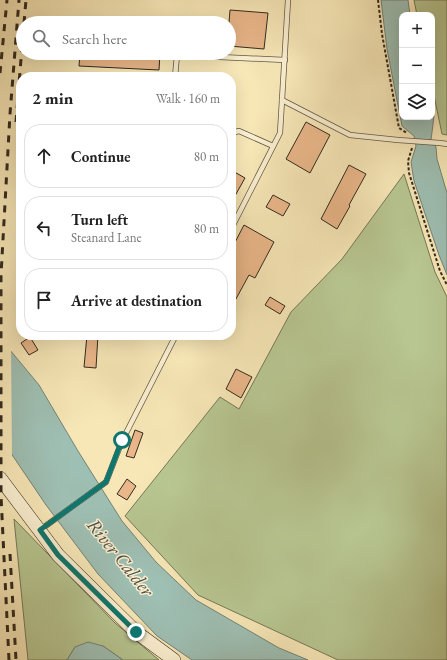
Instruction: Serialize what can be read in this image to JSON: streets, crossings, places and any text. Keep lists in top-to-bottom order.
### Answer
{
  "water": ["River Calder"],
  "page": {
    "map_buttons": ["+", "−"],
    "search": "Search here",
    "heading": ["2 min", "Walk · 160 m"],
    "list": [
      ["Continue", "80 m"],
      ["Turn left", "Steanard Lane", "80 m"],
      "Arrive at destination"
    ]
  }
}
